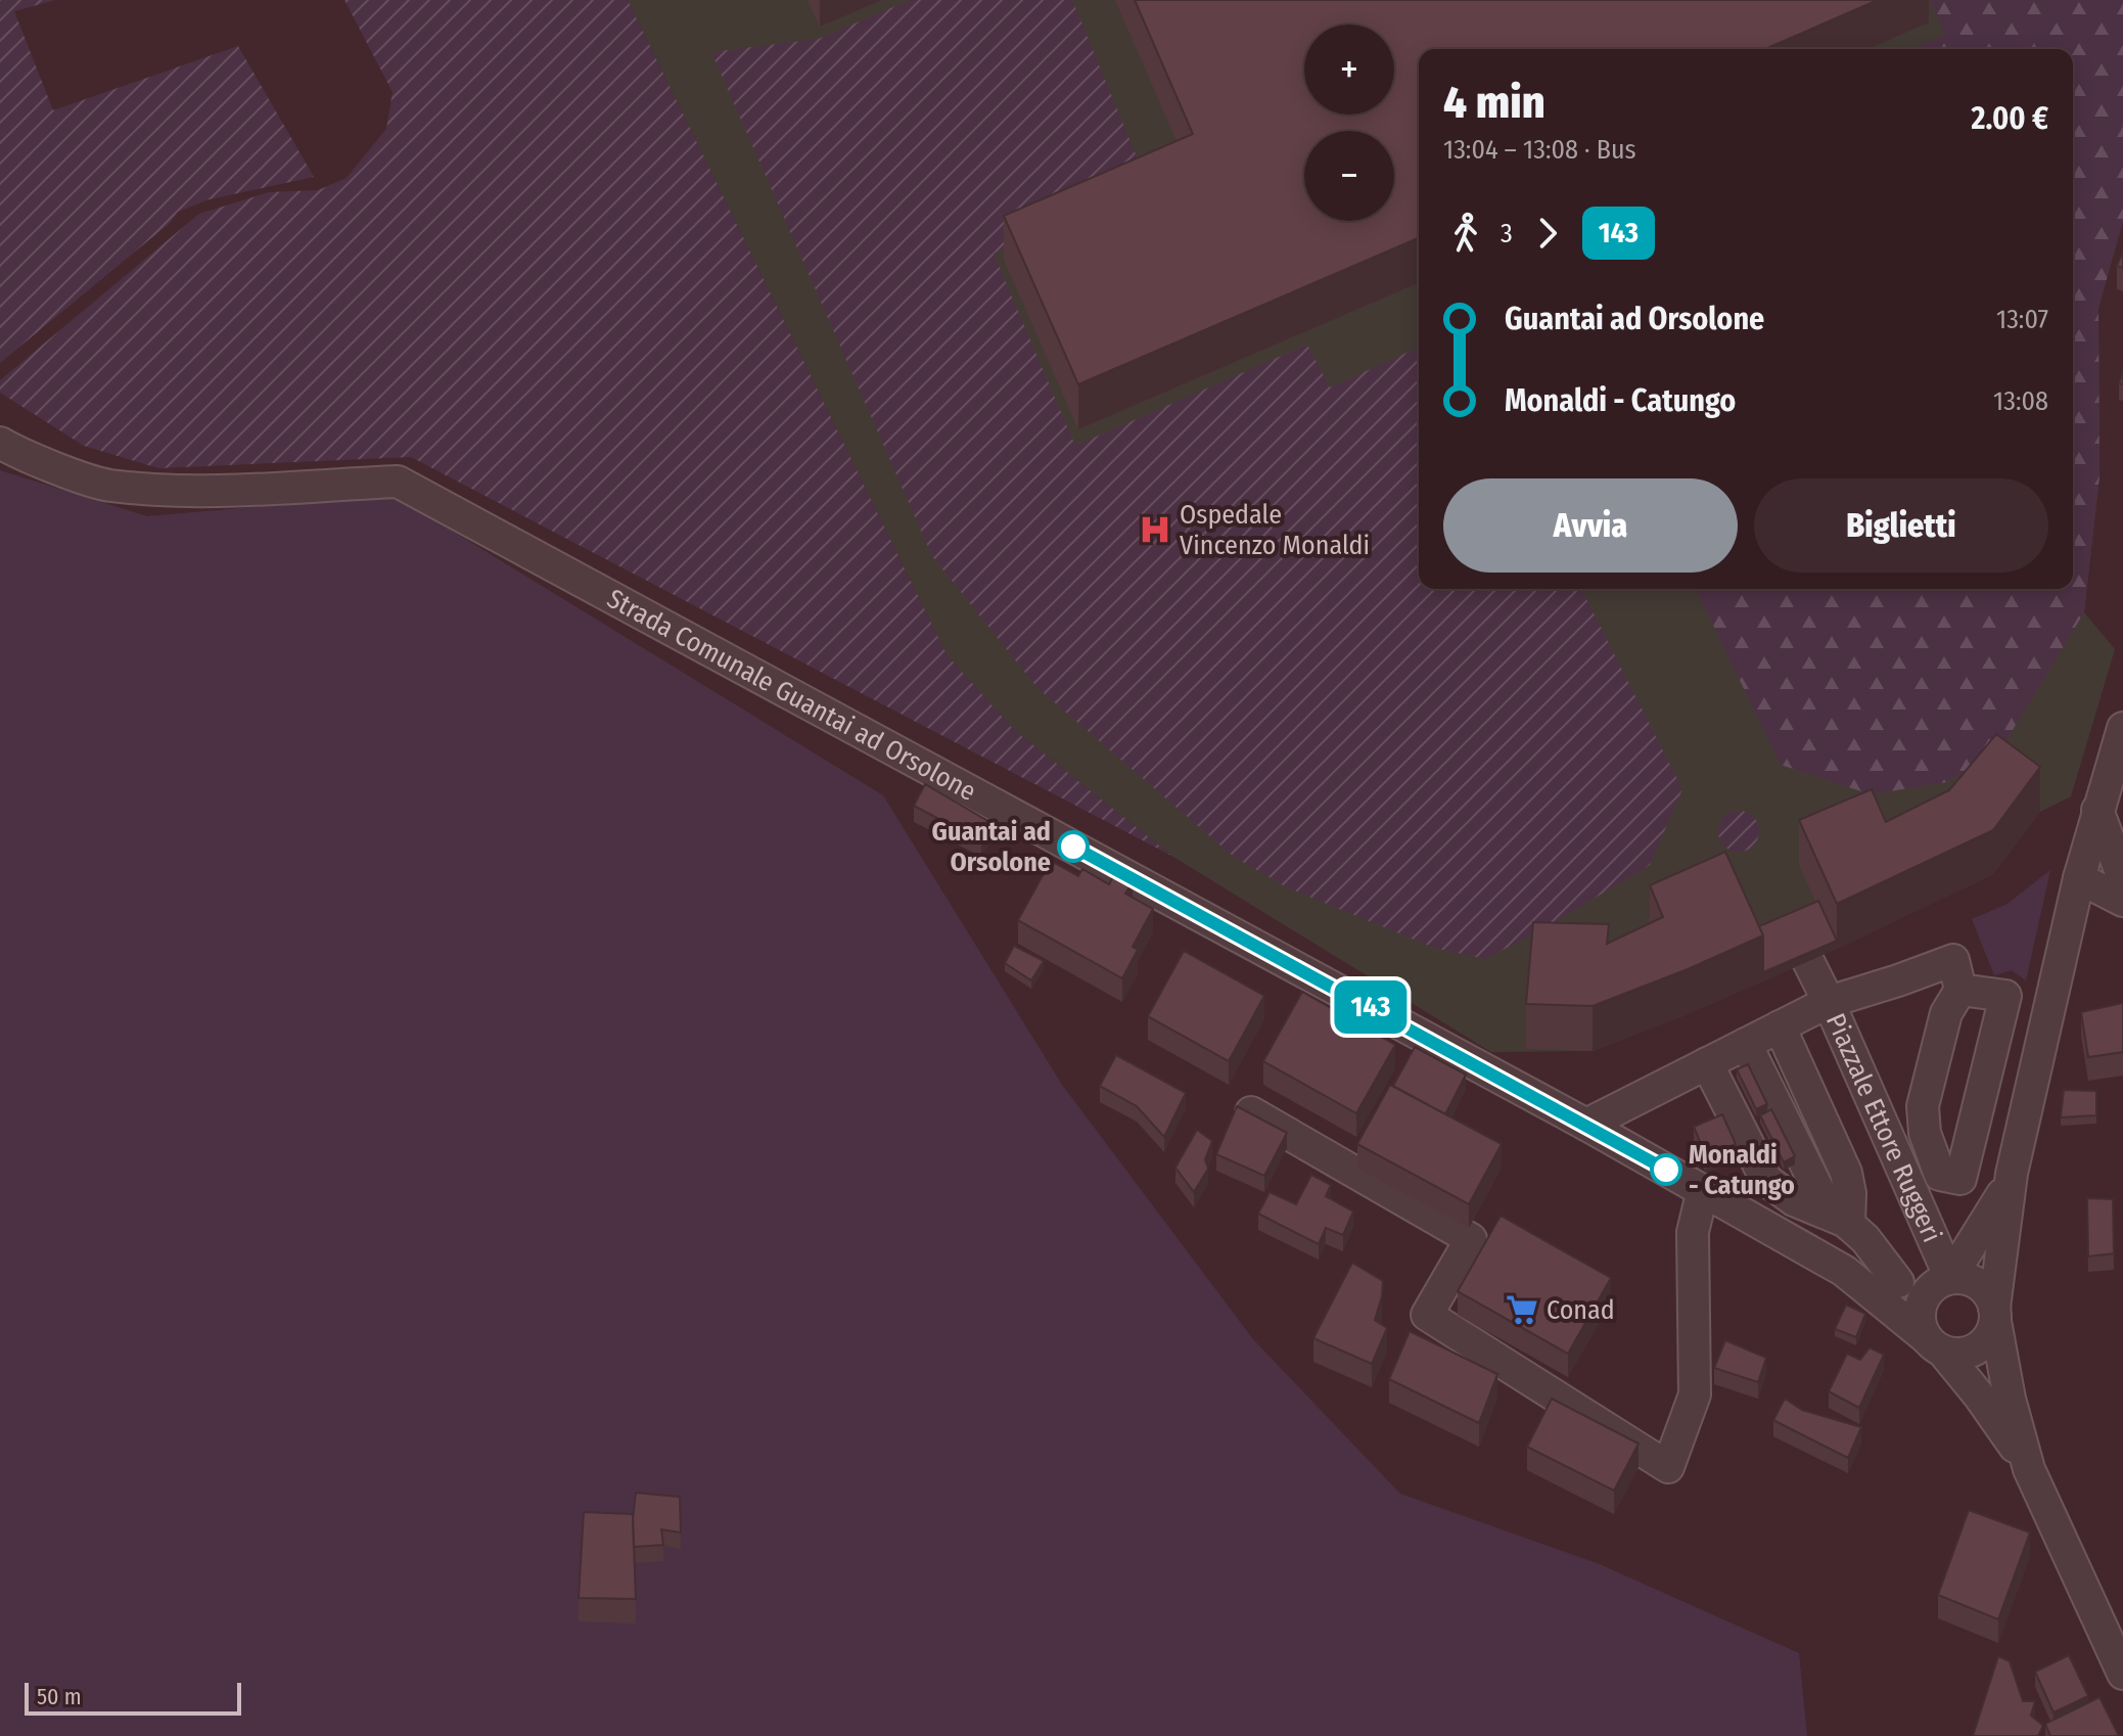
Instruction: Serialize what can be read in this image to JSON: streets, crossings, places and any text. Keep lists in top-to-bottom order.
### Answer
{
  "streets": {
    "street": ["Strada Comunale Guantai ad Orsolone", "Piazzale Ettore Ruggeri"]
  },
  "crossings": [
    ["Strada Comunale Guantai ad Orsolone", "Piazzale Ettore Ruggeri"]
  ],
  "places": {
    "hospital": ["Ospedale Vincenzo Monaldi"],
    "other": ["Guantai ad Orsolone", "Monaldi - Catungo"],
    "supermarket": ["Conad"]
  },
  "lines": ["bus line 143"],
  "scale_bar": "50 m",
  "page": {
    "on_map": "143",
    "map_buttons": ["+", "−"],
    "heading": ["4 min", "13:04 – 13:08 · Bus", "2.00 €"],
    "legs": ["3", "143"],
    "list": [
      {
        "name": "Guantai ad Orsolone",
        "value": "13:07"
      },
      {
        "name": "Monaldi - Catungo",
        "value": "13:08"
      }
    ],
    "buttons": ["Avvia", "Biglietti"],
    "scale": "50 m"
  }
}
